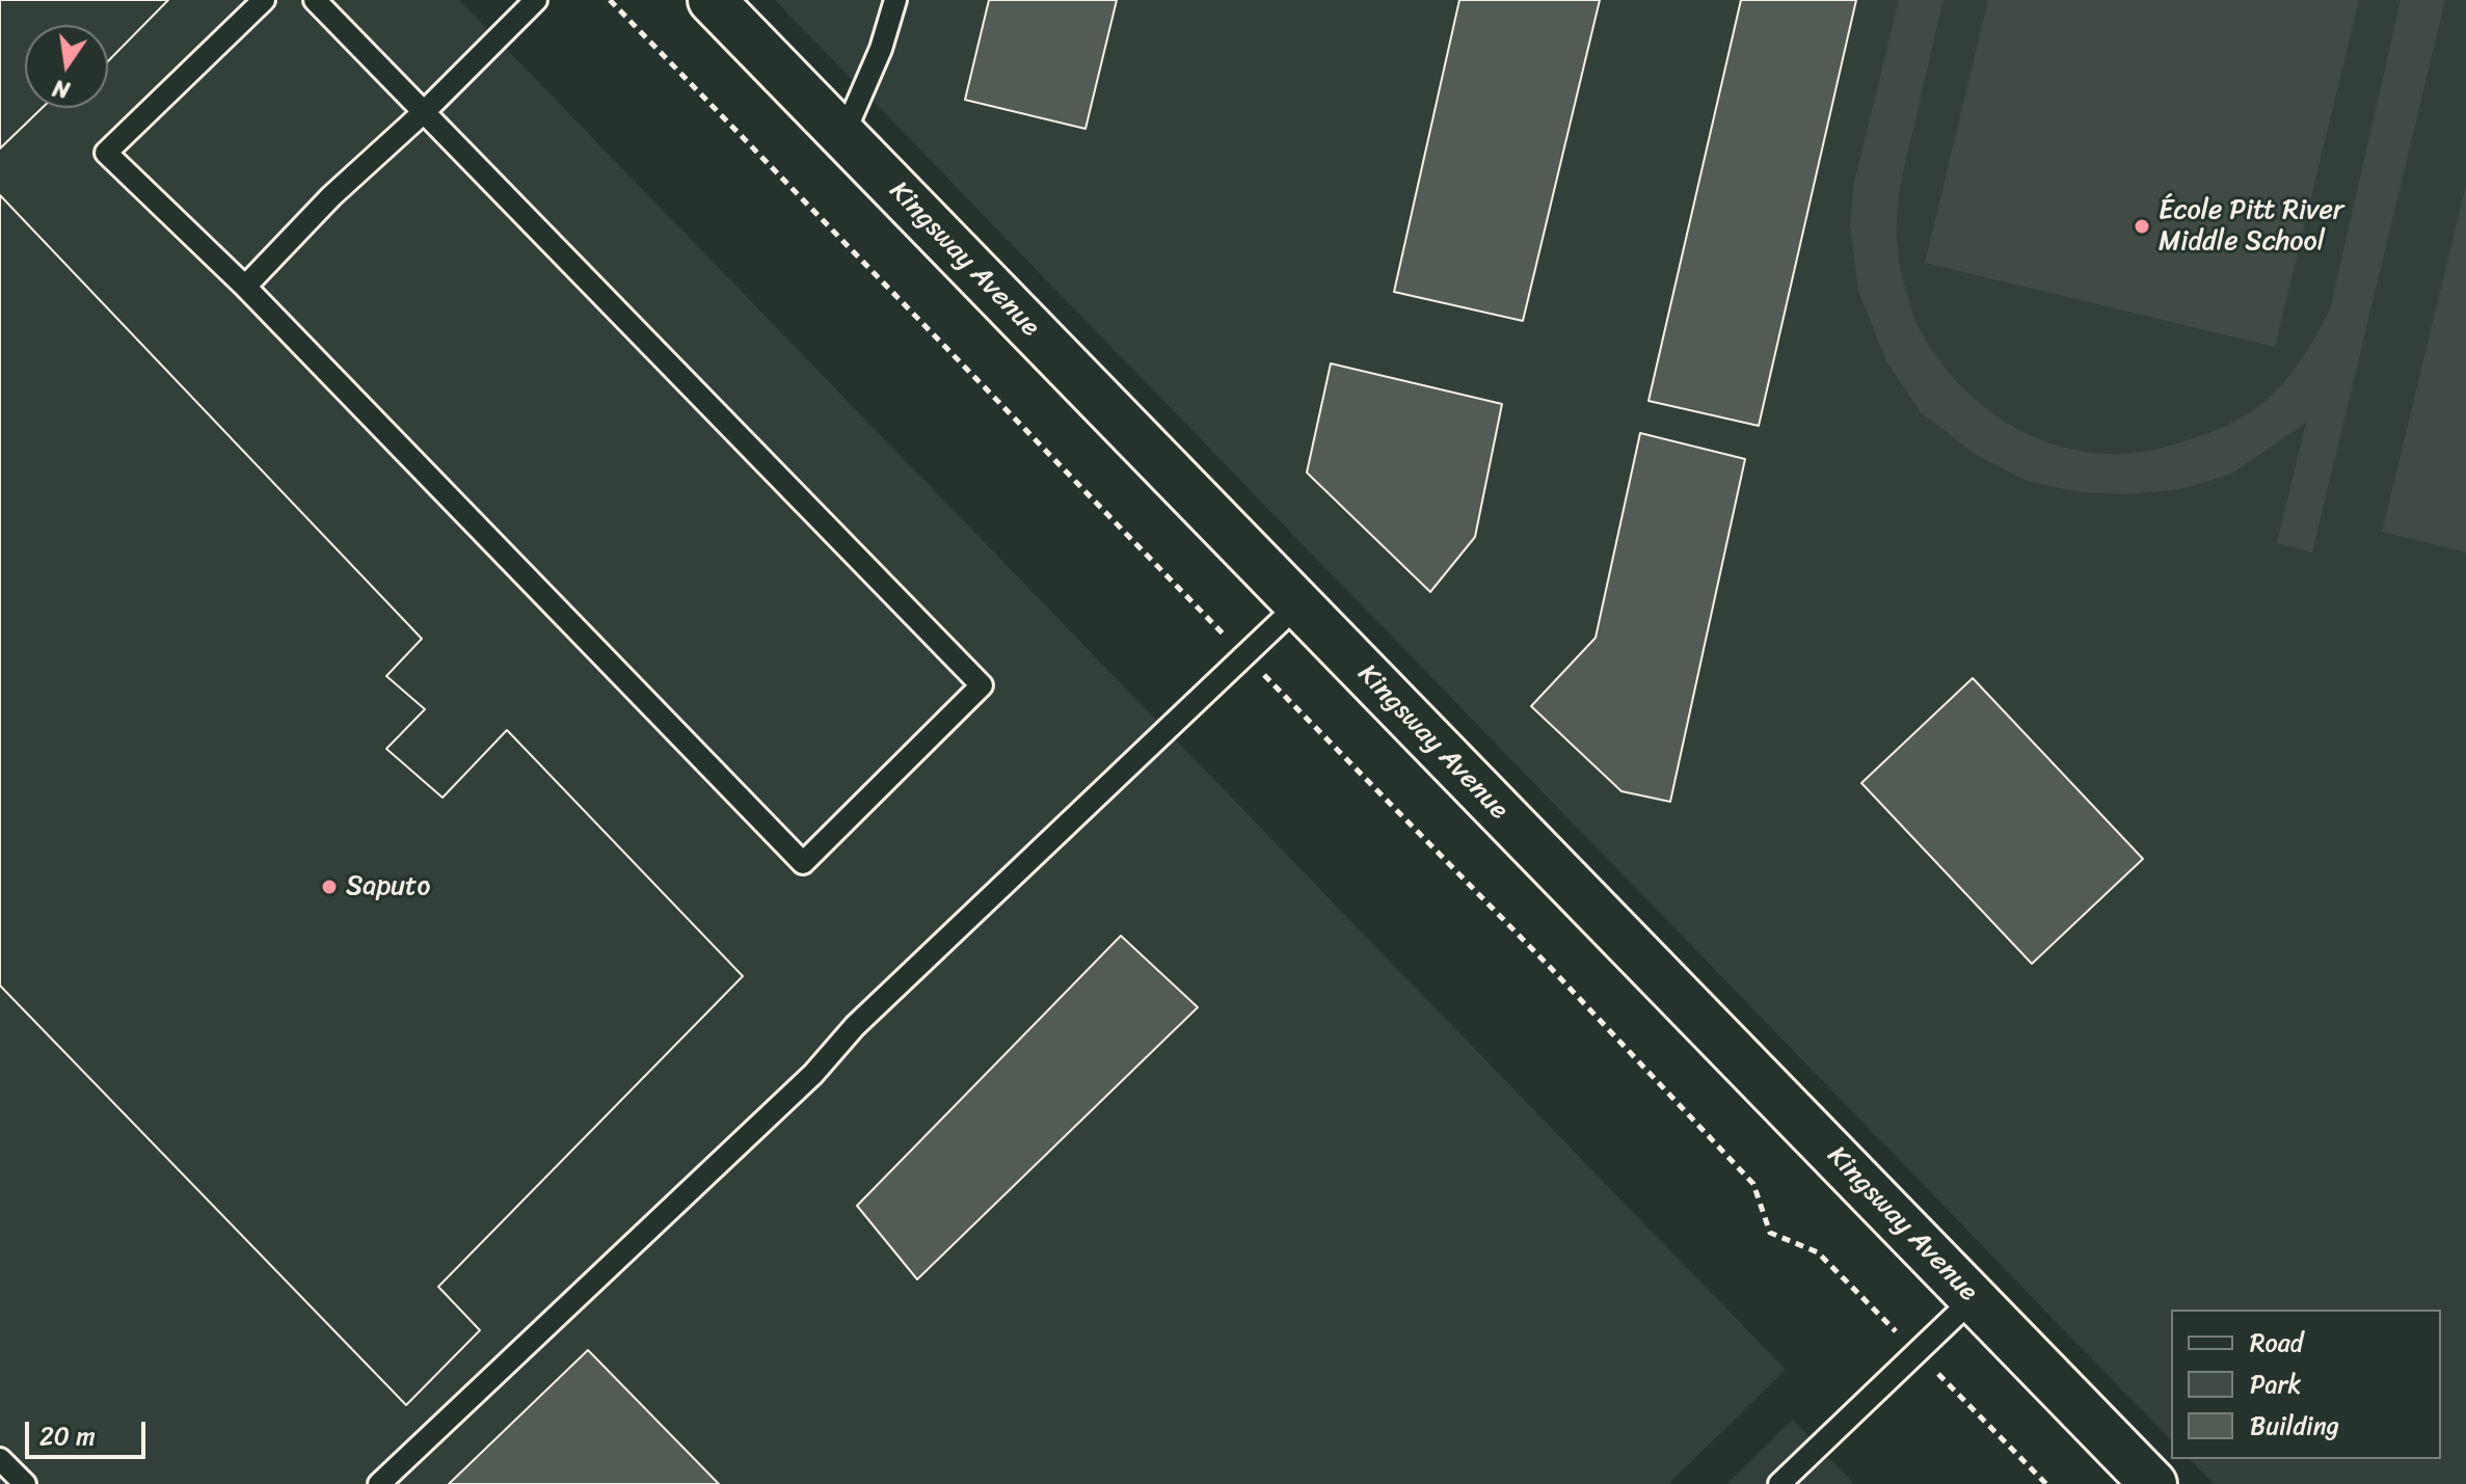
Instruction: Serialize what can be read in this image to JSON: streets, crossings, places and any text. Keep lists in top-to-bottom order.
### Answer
{
  "streets": {
    "main road": ["Kingsway Avenue"]
  },
  "places": ["École Pitt River Middle School", "Saputo"],
  "legend": ["Road", "Park", "Building"],
  "scale_bar": "20 m",
  "north": "bottom"
}
